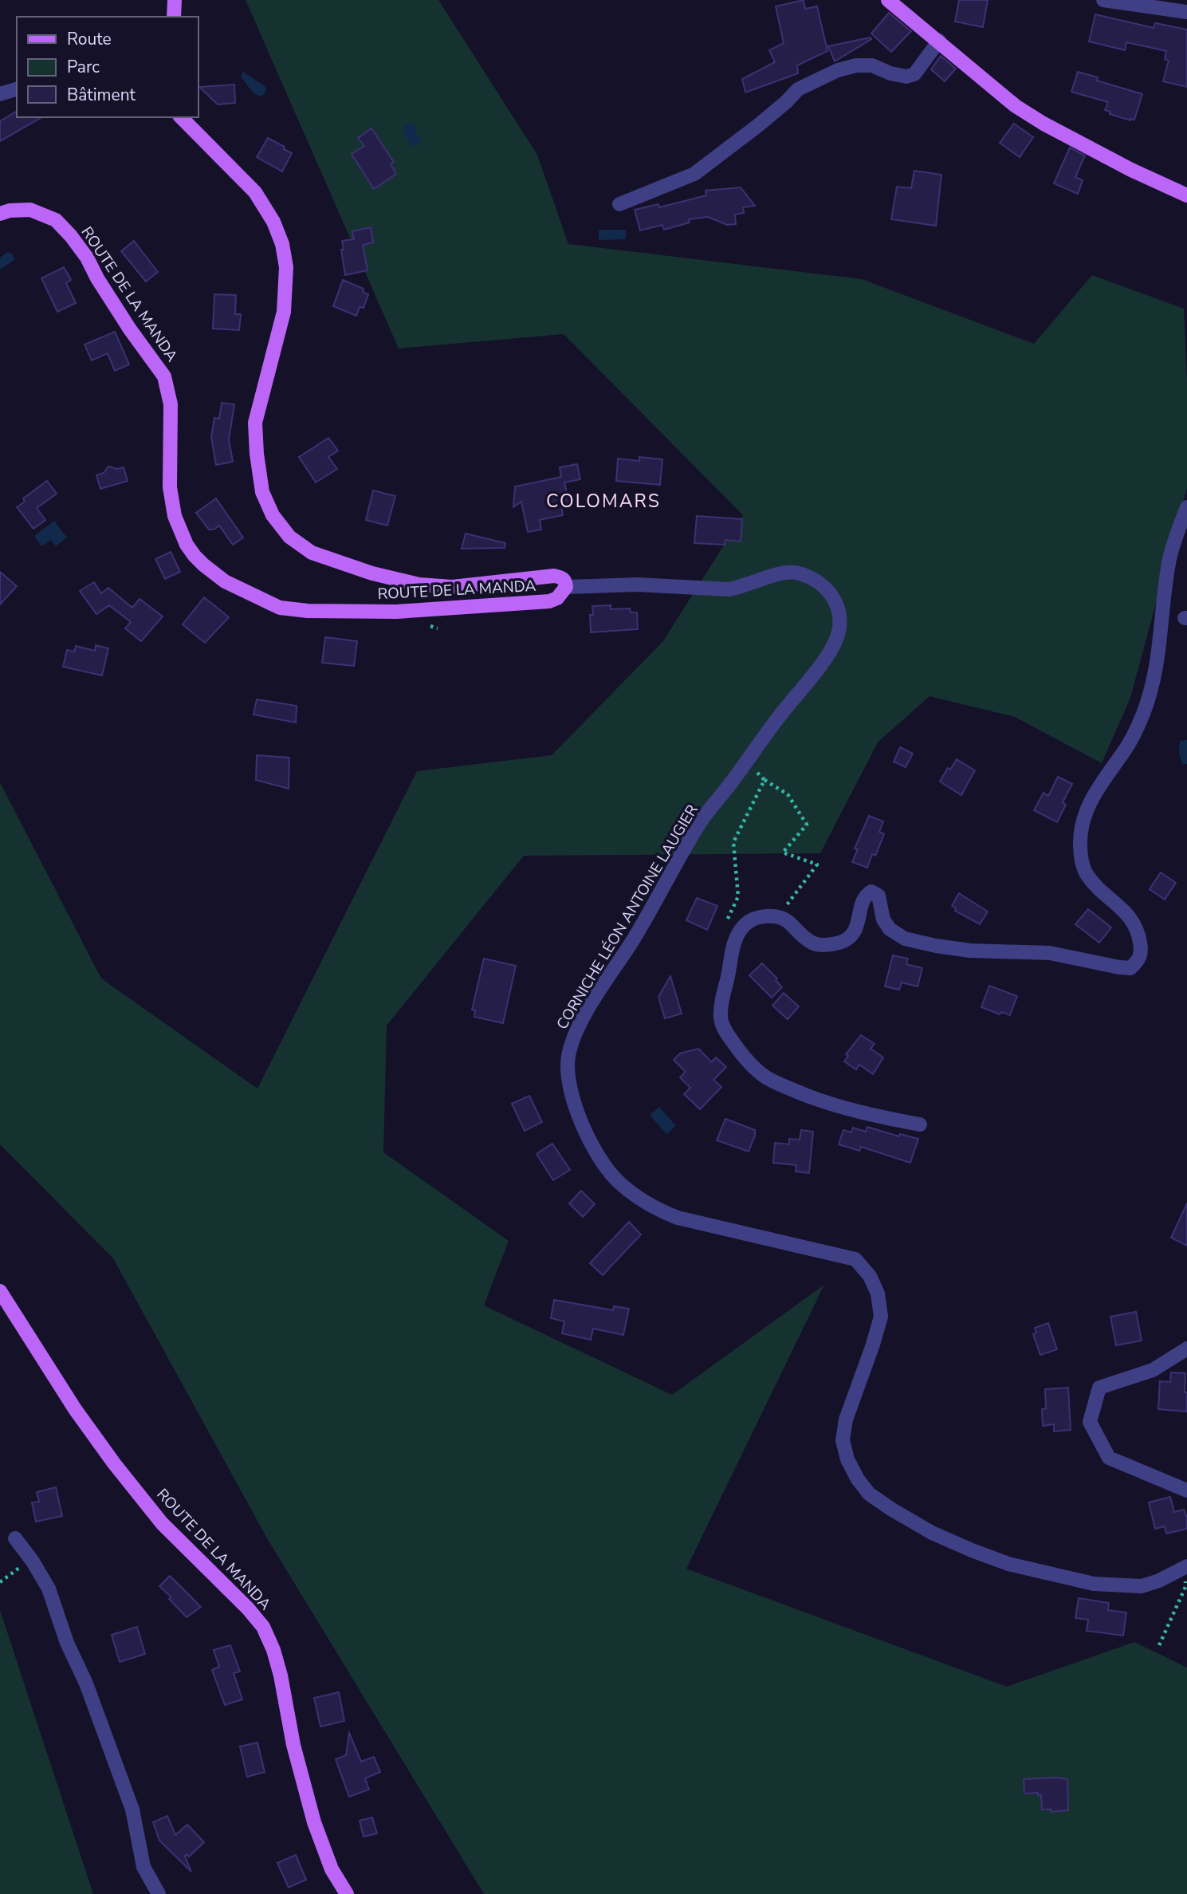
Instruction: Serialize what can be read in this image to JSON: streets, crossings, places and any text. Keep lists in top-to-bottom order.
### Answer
{
  "streets": {
    "main road": ["ROUTE DE LA MANDA"],
    "street": ["CORNICHE LÉON ANTOINE LAUGIER"]
  },
  "crossings": [
    ["ROUTE DE LA MANDA", "CORNICHE LÉON ANTOINE LAUGIER"]
  ],
  "districts": ["COLOMARS"],
  "legend": ["Route", "Parc", "Bâtiment"]
}
